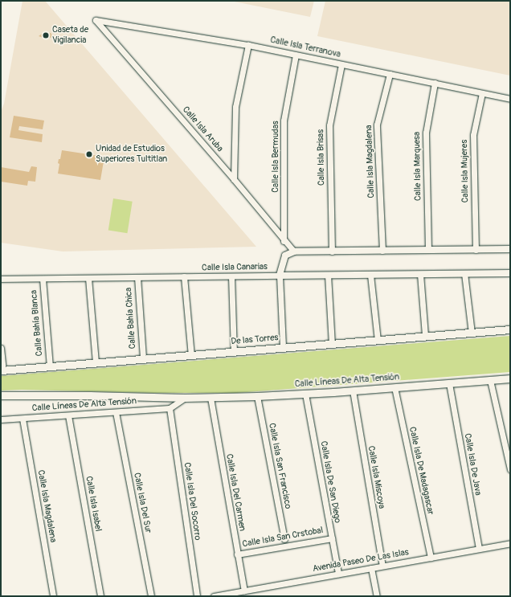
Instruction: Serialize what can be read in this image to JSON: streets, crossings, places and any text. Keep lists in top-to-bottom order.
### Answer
{
  "streets": {
    "main road": ["De las Torres", "Calle Líneas De Alta Tensión"],
    "street": [
      "Calle Isla Terranova",
      "Calle Isla Aruba",
      "Calle Isla Bermudas",
      "Calle Isla Brisas",
      "Calle Isla Magdalena",
      "Calle Isla Marquesa",
      "Calle Isla Mujeres",
      "Calle Isla Canarias",
      "Calle Bahía Chica",
      "Calle Bahía Blanca",
      "Calle Isla De Java",
      "Calle Isla San Francisco",
      "Calle Isla De Madagascar",
      "Calle Isla Miscoya",
      "Calle Isla De San Diego",
      "Calle Isla Del Carmen",
      "Calle Isla Del Socorro",
      "Calle Isla Del Sur",
      "Calle Isla Isabel",
      "Calle Isla San Crstobal",
      "Avenida Paseo De Las Islas"
    ]
  },
  "crossings": [
    ["Calle Isla Terranova", "Calle Isla Aruba"],
    ["Calle Isla Terranova", "Calle Isla Bermudas"],
    ["Calle Isla Terranova", "Calle Isla Brisas"],
    ["Calle Isla Terranova", "Calle Isla Magdalena"],
    ["Calle Isla Terranova", "Calle Isla Marquesa"],
    ["Calle Isla Terranova", "Calle Isla Mujeres"],
    ["Calle Isla Aruba", "Calle Isla Bermudas"],
    ["Calle Isla Aruba", "Calle Isla Canarias"],
    ["Calle Isla Magdalena", "Calle Líneas De Alta Tensión"],
    ["Calle Isla Canarias", "Calle Bahía Chica"],
    ["Calle Isla Canarias", "Calle Bahía Blanca"],
    ["Calle Bahía Chica", "De las Torres"],
    ["Calle Bahía Blanca", "De las Torres"],
    ["Calle Líneas De Alta Tensión", "Calle Isla De Java"],
    ["Calle Líneas De Alta Tensión", "Calle Isla San Francisco"],
    ["Calle Líneas De Alta Tensión", "Calle Isla De Madagascar"],
    ["Calle Líneas De Alta Tensión", "Calle Isla Miscoya"],
    ["Calle Líneas De Alta Tensión", "Calle Isla De San Diego"],
    ["Calle Líneas De Alta Tensión", "Calle Isla Del Carmen"],
    ["Calle Líneas De Alta Tensión", "Calle Isla Del Socorro"],
    ["Calle Líneas De Alta Tensión", "Calle Isla Del Sur"],
    ["Calle Líneas De Alta Tensión", "Calle Isla Isabel"],
    ["Calle Isla De Java", "Avenida Paseo De Las Islas"],
    ["Calle Isla De Madagascar", "Avenida Paseo De Las Islas"],
    ["Calle Isla Miscoya", "Avenida Paseo De Las Islas"],
    ["Calle Isla De San Diego", "Calle Isla San Crstobal"],
    ["Calle Isla De San Diego", "Avenida Paseo De Las Islas"],
    ["Calle Isla Del Carmen", "Calle Isla San Crstobal"],
    ["Calle Isla Del Carmen", "Avenida Paseo De Las Islas"]
  ],
  "places": ["Caseta de Vigilancia", "Unidad de Estudios Superiores Tultitlan"]
}
